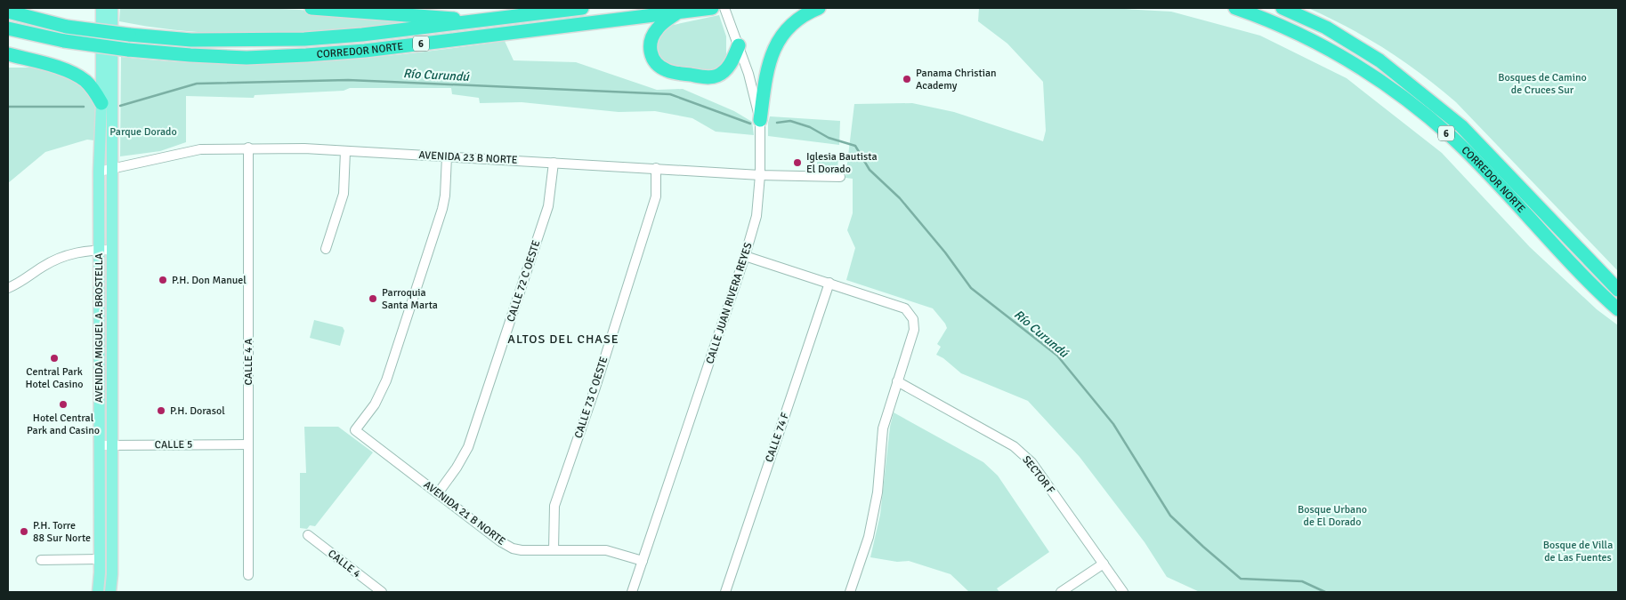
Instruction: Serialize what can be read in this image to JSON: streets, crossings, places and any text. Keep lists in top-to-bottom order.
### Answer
{
  "streets": {
    "highway": ["6", "CORREDOR NORTE"],
    "main road": ["AVENIDA MIGUEL A. BROSTELLA"],
    "street": [
      "AVENIDA 23 B NORTE",
      "CALLE 72 C OESTE",
      "CALLE JUAN RIVERA REYES",
      "CALLE 4 A",
      "CALLE 73 C OESTE",
      "CALLE 74 F",
      "CALLE 5",
      "SECTOR F",
      "AVENIDA 21 B NORTE",
      "CALLE 4"
    ]
  },
  "crossings": [
    ["AVENIDA 23 B NORTE", "CALLE 72 C OESTE"],
    ["AVENIDA 23 B NORTE", "CALLE JUAN RIVERA REYES"],
    ["AVENIDA 23 B NORTE", "AVENIDA MIGUEL A. BROSTELLA"],
    ["AVENIDA 23 B NORTE", "CALLE 4 A"],
    ["AVENIDA 23 B NORTE", "CALLE 73 C OESTE"],
    ["AVENIDA 23 B NORTE", "AVENIDA 21 B NORTE"],
    ["CALLE 72 C OESTE", "AVENIDA 21 B NORTE"],
    ["CALLE JUAN RIVERA REYES", "AVENIDA 21 B NORTE"],
    ["AVENIDA MIGUEL A. BROSTELLA", "CALLE 5"],
    ["CALLE 4 A", "CALLE 5"],
    ["CALLE 73 C OESTE", "AVENIDA 21 B NORTE"]
  ],
  "districts": ["ALTOS DEL CHASE"],
  "water": ["Río Curundú"],
  "parks": [
    "Bosques de Camino de Cruces Sur",
    "Parque Dorado",
    "Bosque Urbano de El Dorado",
    "Bosque de Villa de Las Fuentes"
  ],
  "places": [
    "Panama Christian Academy",
    "Iglesia Bautista El Dorado",
    "P.H. Don Manuel",
    "Parroquia Santa Marta",
    "Central Park Hotel Casino",
    "Hotel Central Park and Casino",
    "P.H. Dorasol",
    "P.H. Torre 88 Sur Norte"
  ]
}
